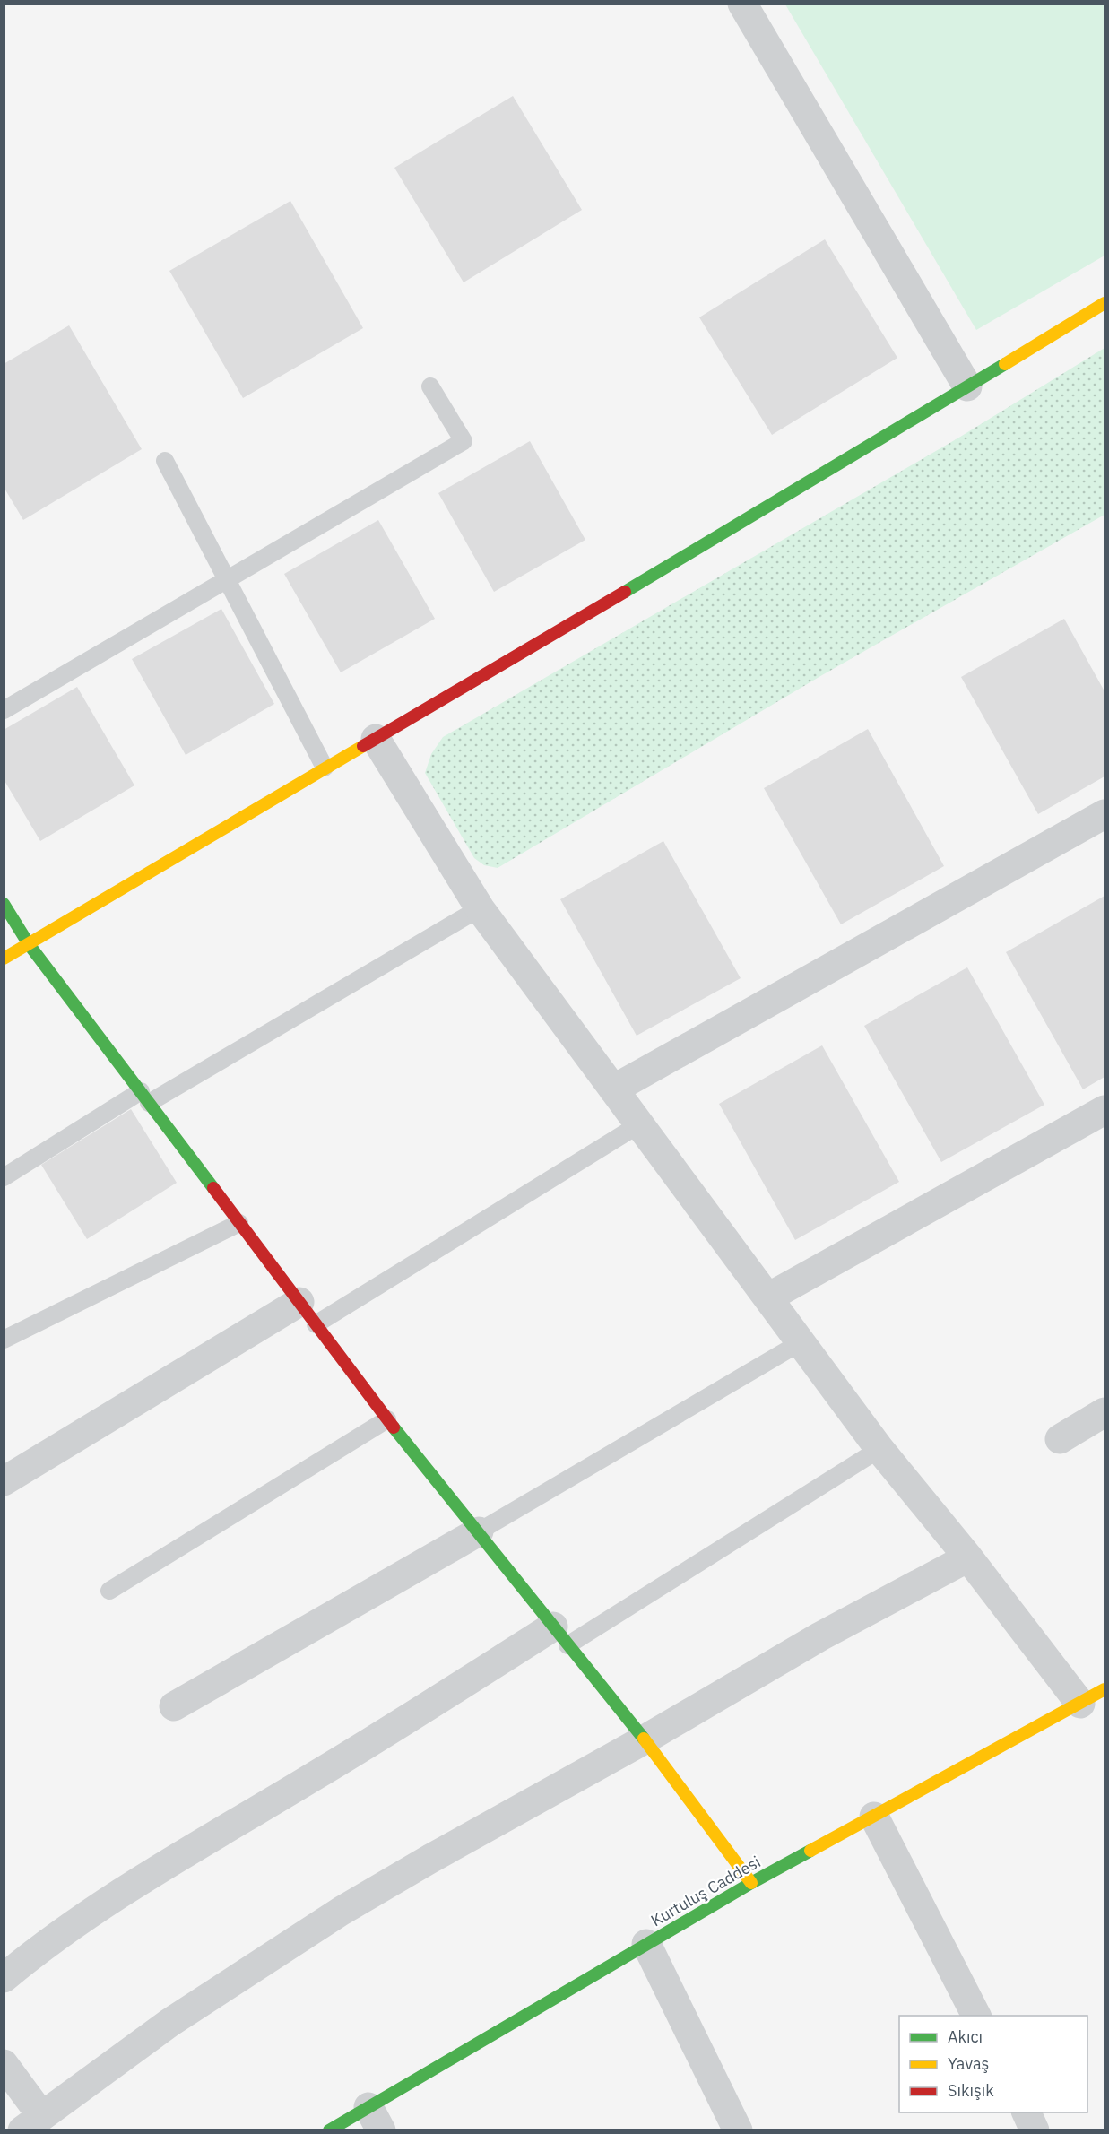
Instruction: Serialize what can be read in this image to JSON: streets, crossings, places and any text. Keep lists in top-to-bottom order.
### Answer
{
  "streets": {
    "street": ["Kurtuluş Caddesi"]
  },
  "legend": ["Akıcı", "Yavaş", "Sıkışık"]
}
